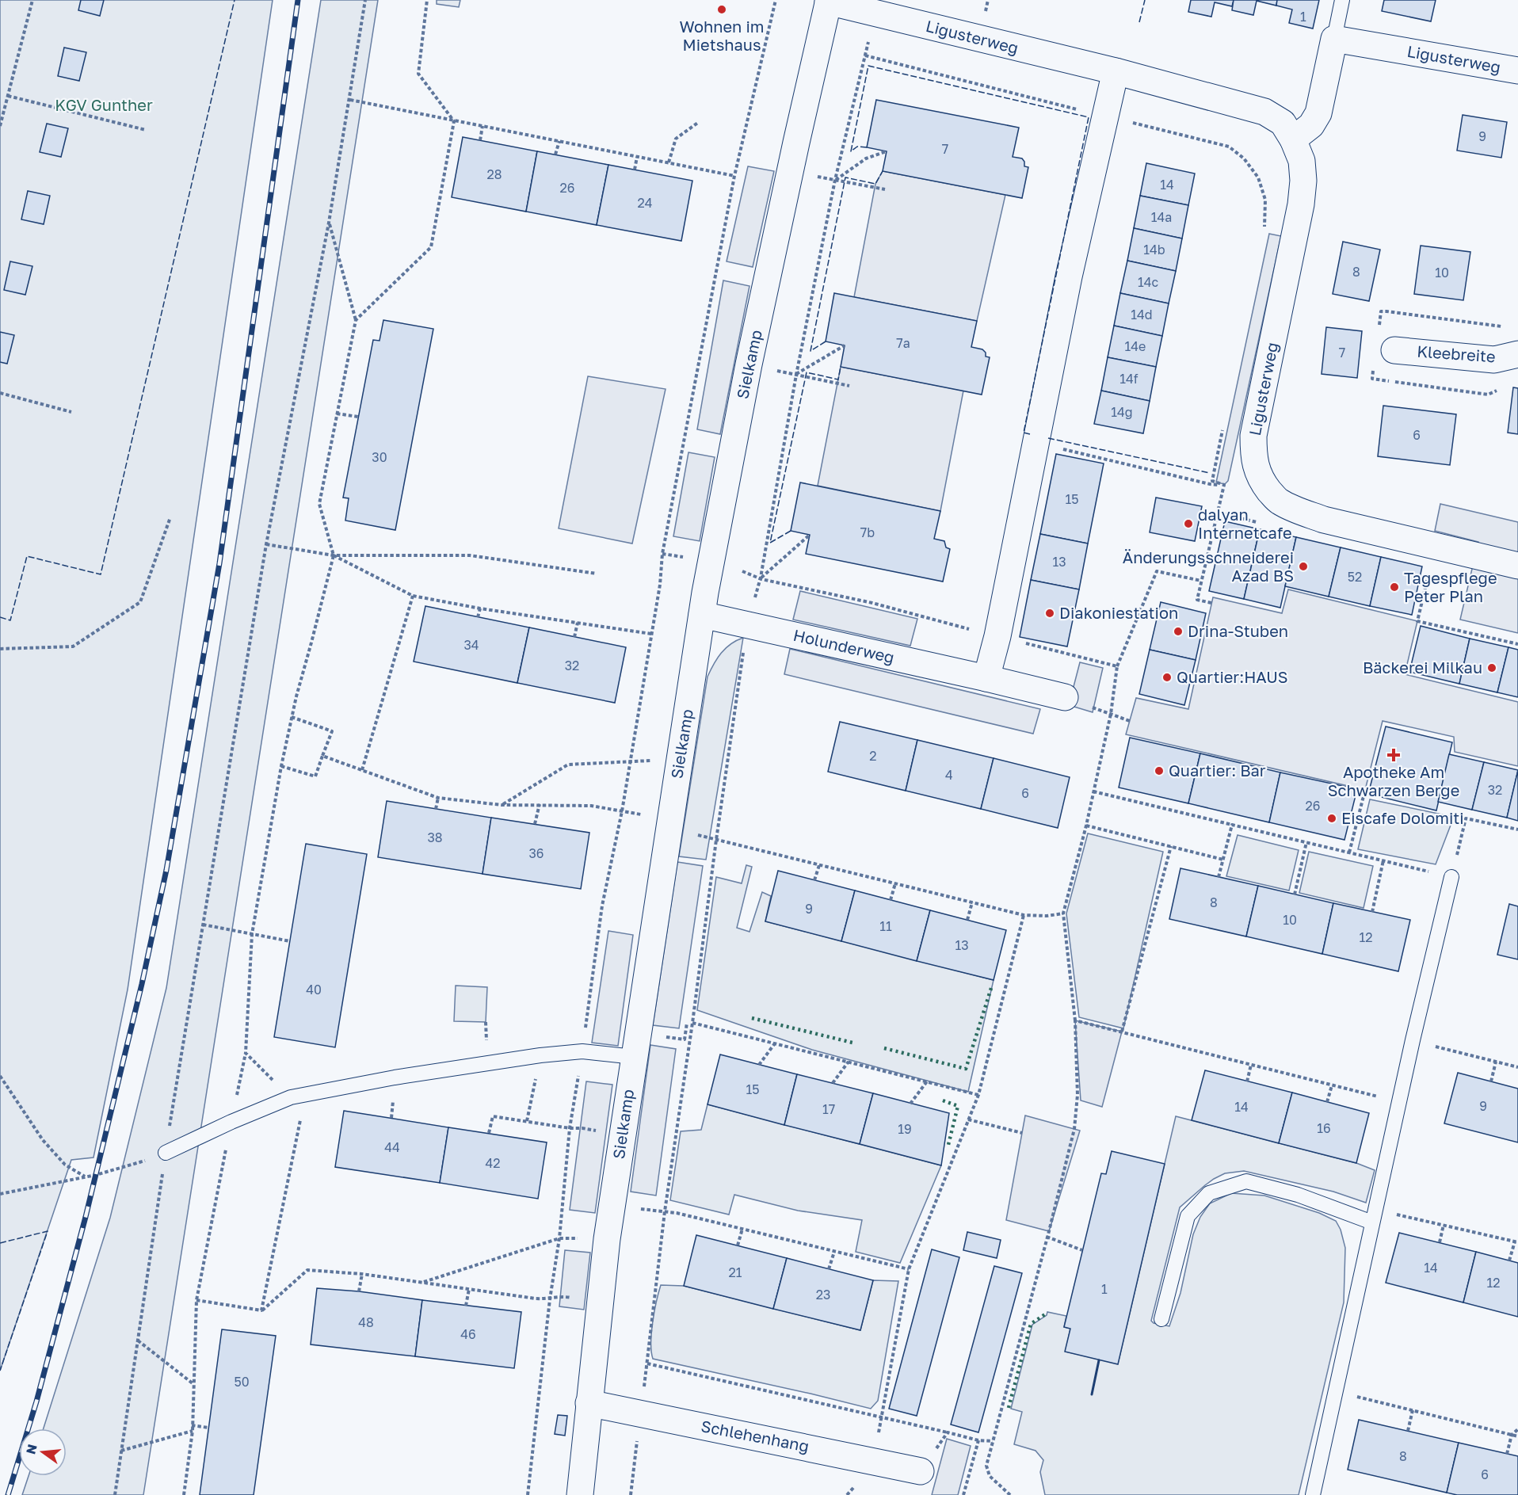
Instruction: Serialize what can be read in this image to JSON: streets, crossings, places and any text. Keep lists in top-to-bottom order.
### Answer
{
  "streets": {
    "street": [
      "Ligusterweg",
      "Kleebreite",
      "Sielkamp",
      "Holunderweg",
      "Schlehenhang"
    ]
  },
  "crossings": [
    ["Ligusterweg", "Sielkamp"],
    ["Sielkamp", "Holunderweg"],
    ["Sielkamp", "Schlehenhang"]
  ],
  "parks": ["KGV Gunther"],
  "places": {
    "other": [
      "Wohnen im Mietshaus",
      "dalyan Internetcafe",
      "Änderungsschneiderei Azad BS",
      "Tagespflege Peter Plan",
      "Diakoniestation",
      "Drina-Stuben",
      "Bäckerei Milkau",
      "Quartier:HAUS",
      "Quartier: Bar",
      "Eiscafe Dolomiti"
    ],
    "health": ["Apotheke Am Schwarzen Berge"]
  },
  "house_numbers": [
    "1",
    "9",
    "7",
    "28",
    "14",
    "26",
    "24",
    "14a",
    "14b",
    "8",
    "10",
    "14c",
    "14d",
    "7a",
    "14e",
    "7",
    "14f",
    "14g",
    "6",
    "30",
    "15",
    "7b",
    "13",
    "52",
    "34",
    "32",
    "2",
    "4",
    "32",
    "6",
    "26",
    "38",
    "36",
    "8",
    "9",
    "10",
    "11",
    "12",
    "13",
    "40",
    "15",
    "9",
    "14",
    "17",
    "16",
    "19",
    "44",
    "42",
    "14",
    "21",
    "12",
    "1",
    "23",
    "48",
    "46",
    "50",
    "8",
    "6"
  ],
  "north": "left"
}
